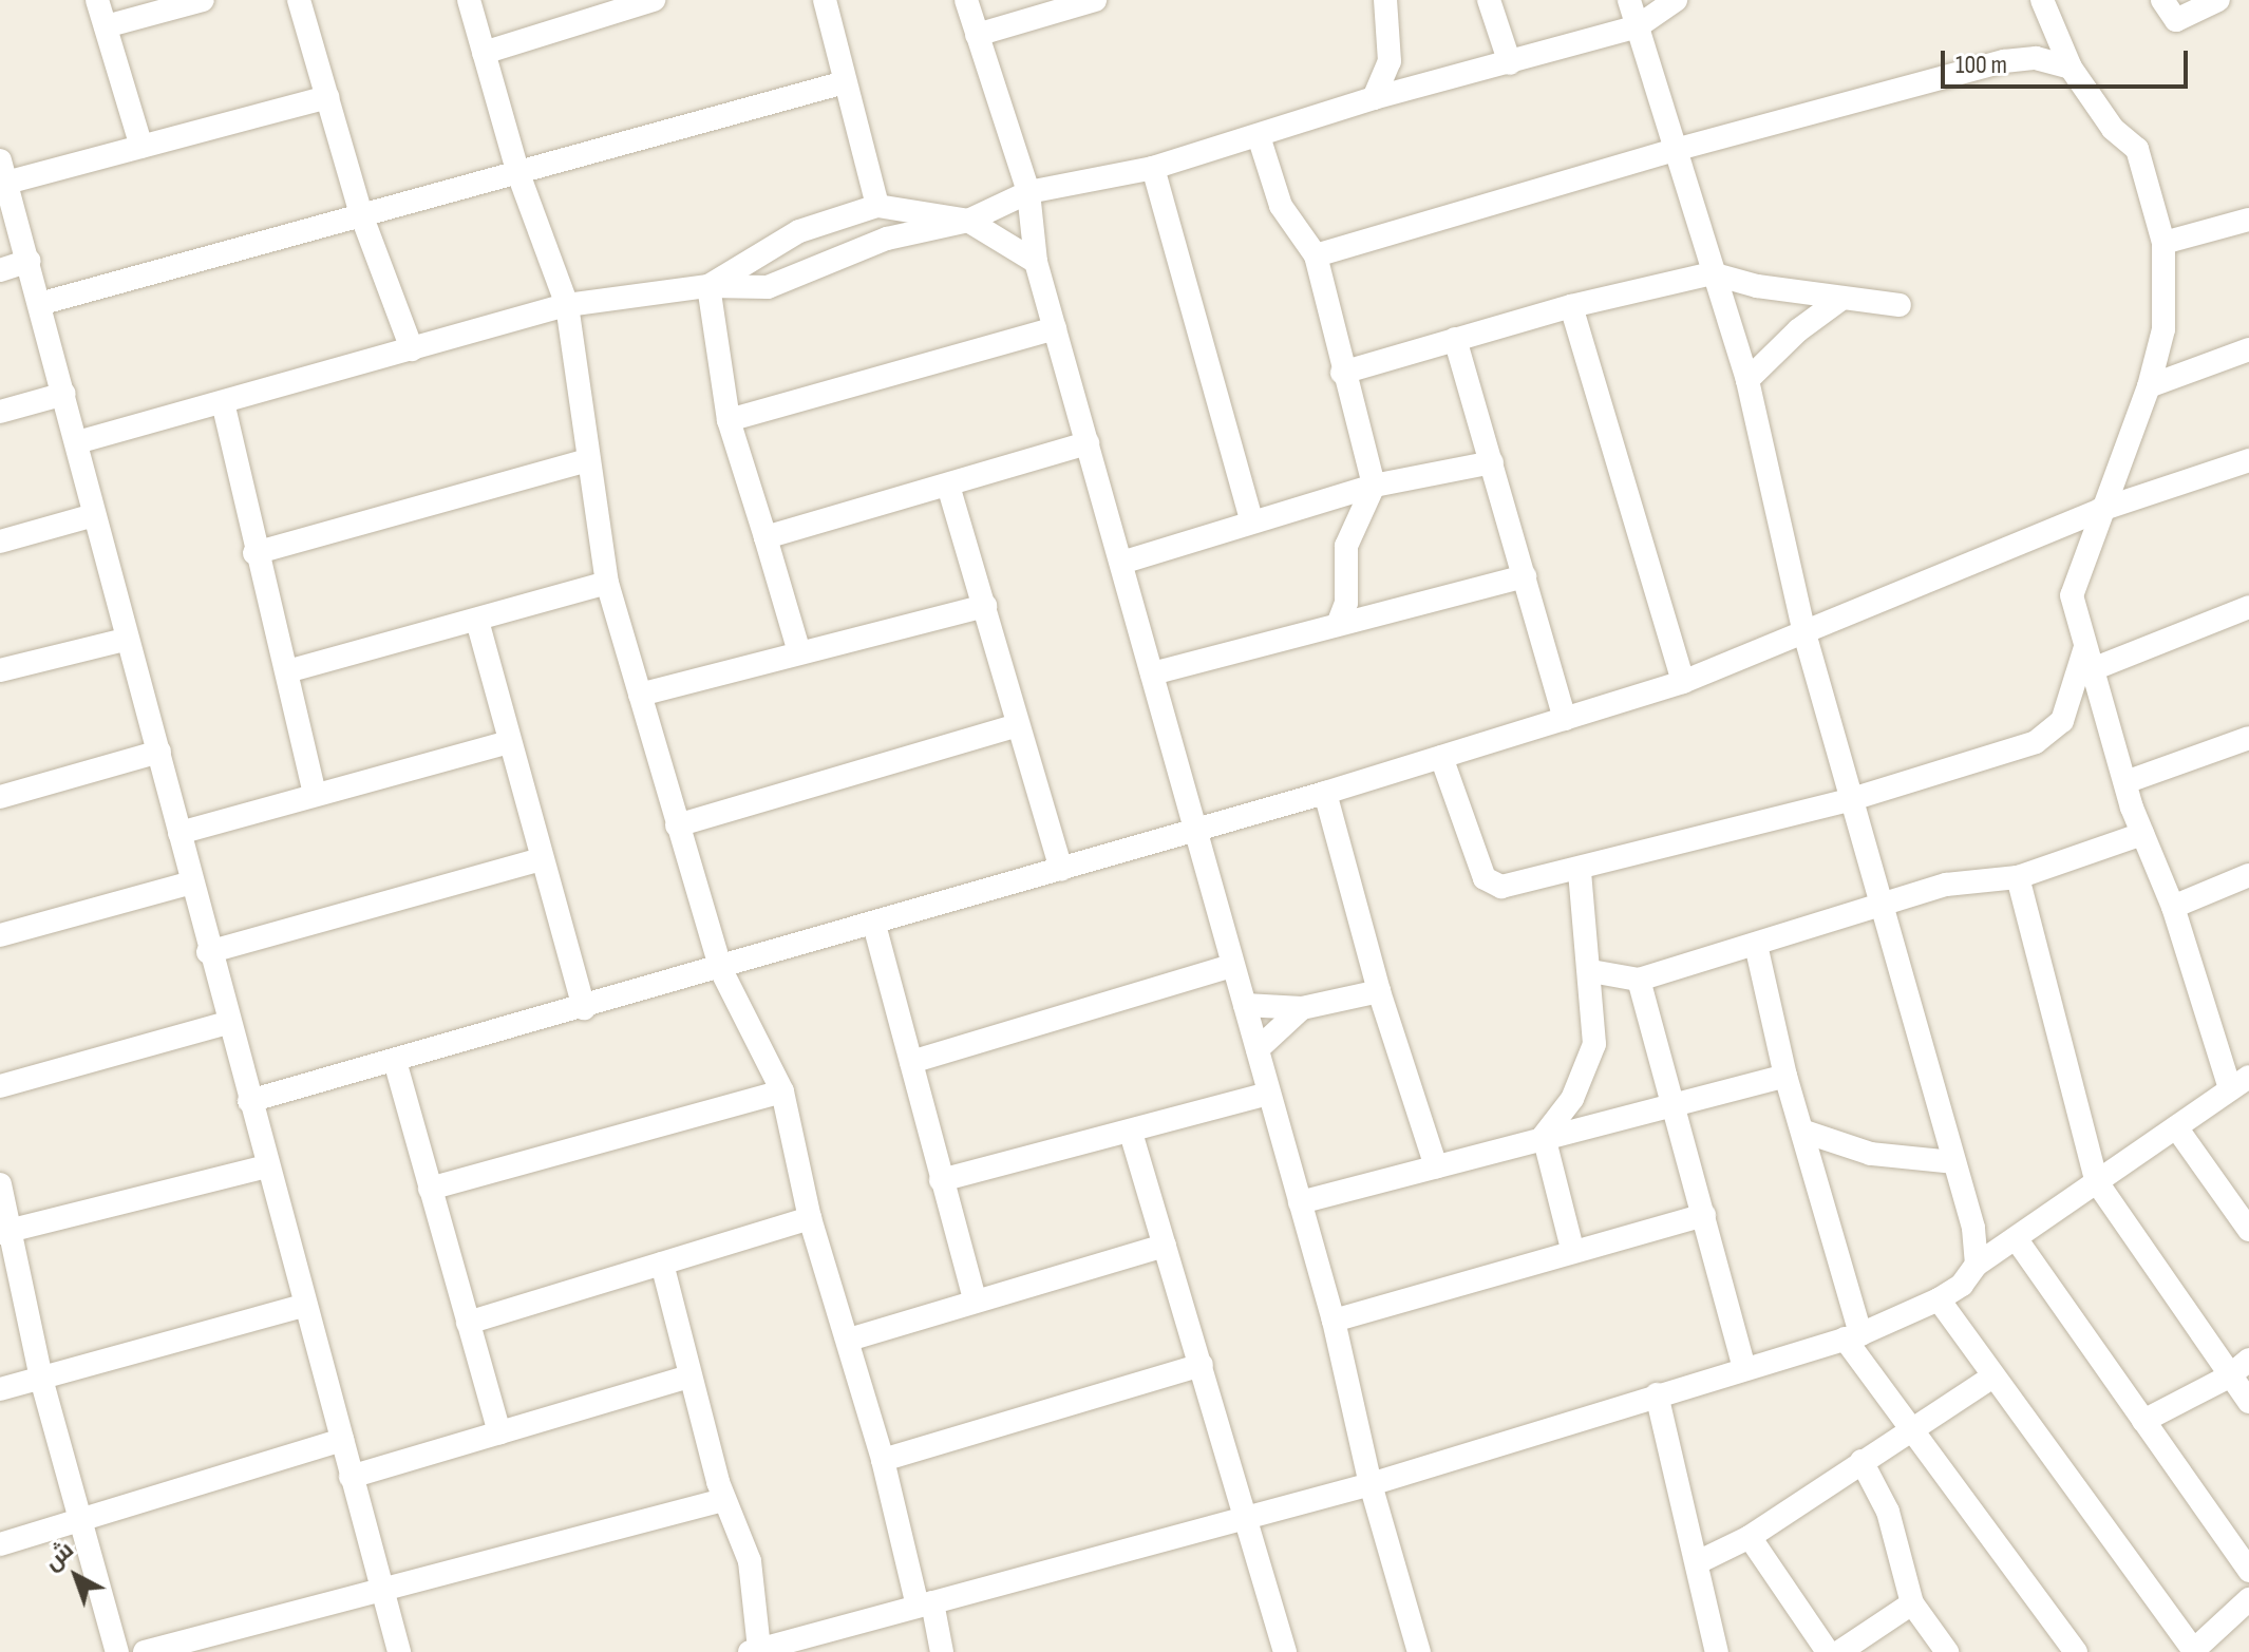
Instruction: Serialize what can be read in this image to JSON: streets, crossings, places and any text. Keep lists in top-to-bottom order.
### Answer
{
  "scale_bar": "100 m",
  "north": "top left"
}
